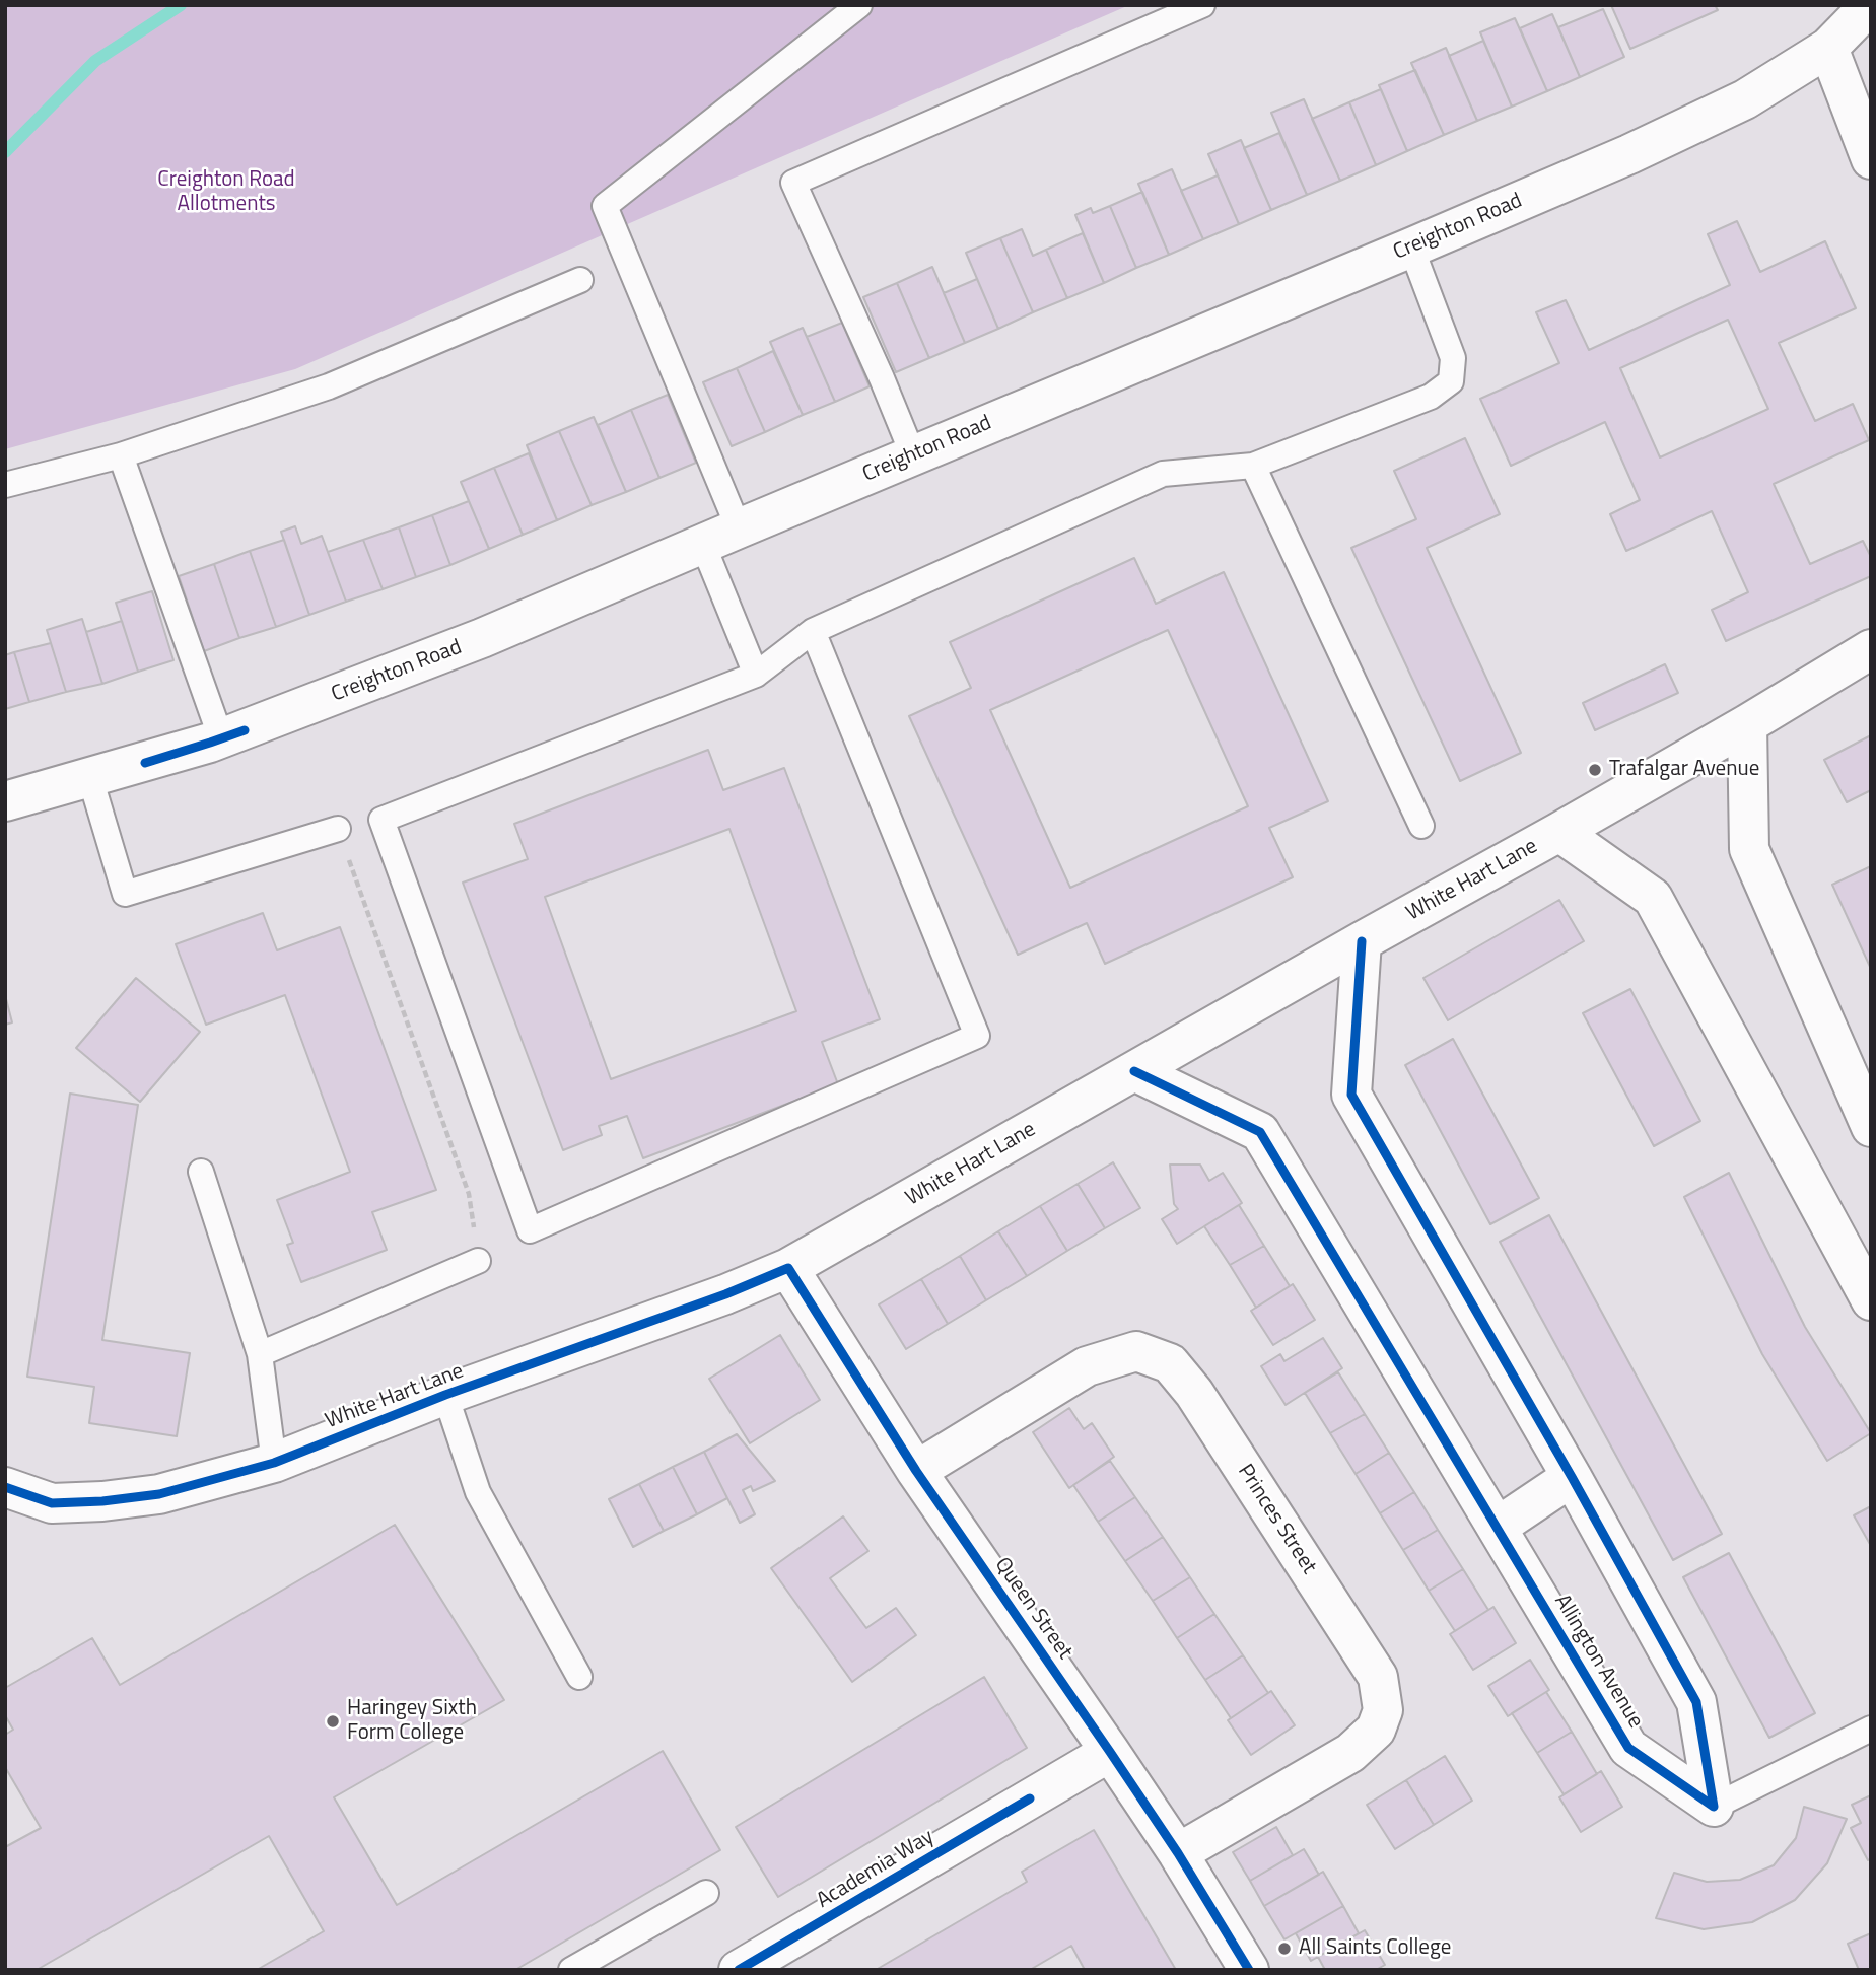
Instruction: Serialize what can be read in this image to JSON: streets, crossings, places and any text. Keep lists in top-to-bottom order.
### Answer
{
  "streets": {
    "street": [
      "Creighton Road",
      "White Hart Lane",
      "Princes Street",
      "Queen Street",
      "Allington Avenue",
      "Academia Way"
    ]
  },
  "crossings": [
    ["White Hart Lane", "Queen Street"],
    ["White Hart Lane", "Allington Avenue"],
    ["Princes Street", "Queen Street"],
    ["Queen Street", "Academia Way"]
  ],
  "parks": ["Creighton Road Allotments"],
  "places": ["Trafalgar Avenue", "Haringey Sixth Form College", "All Saints College"]
}
